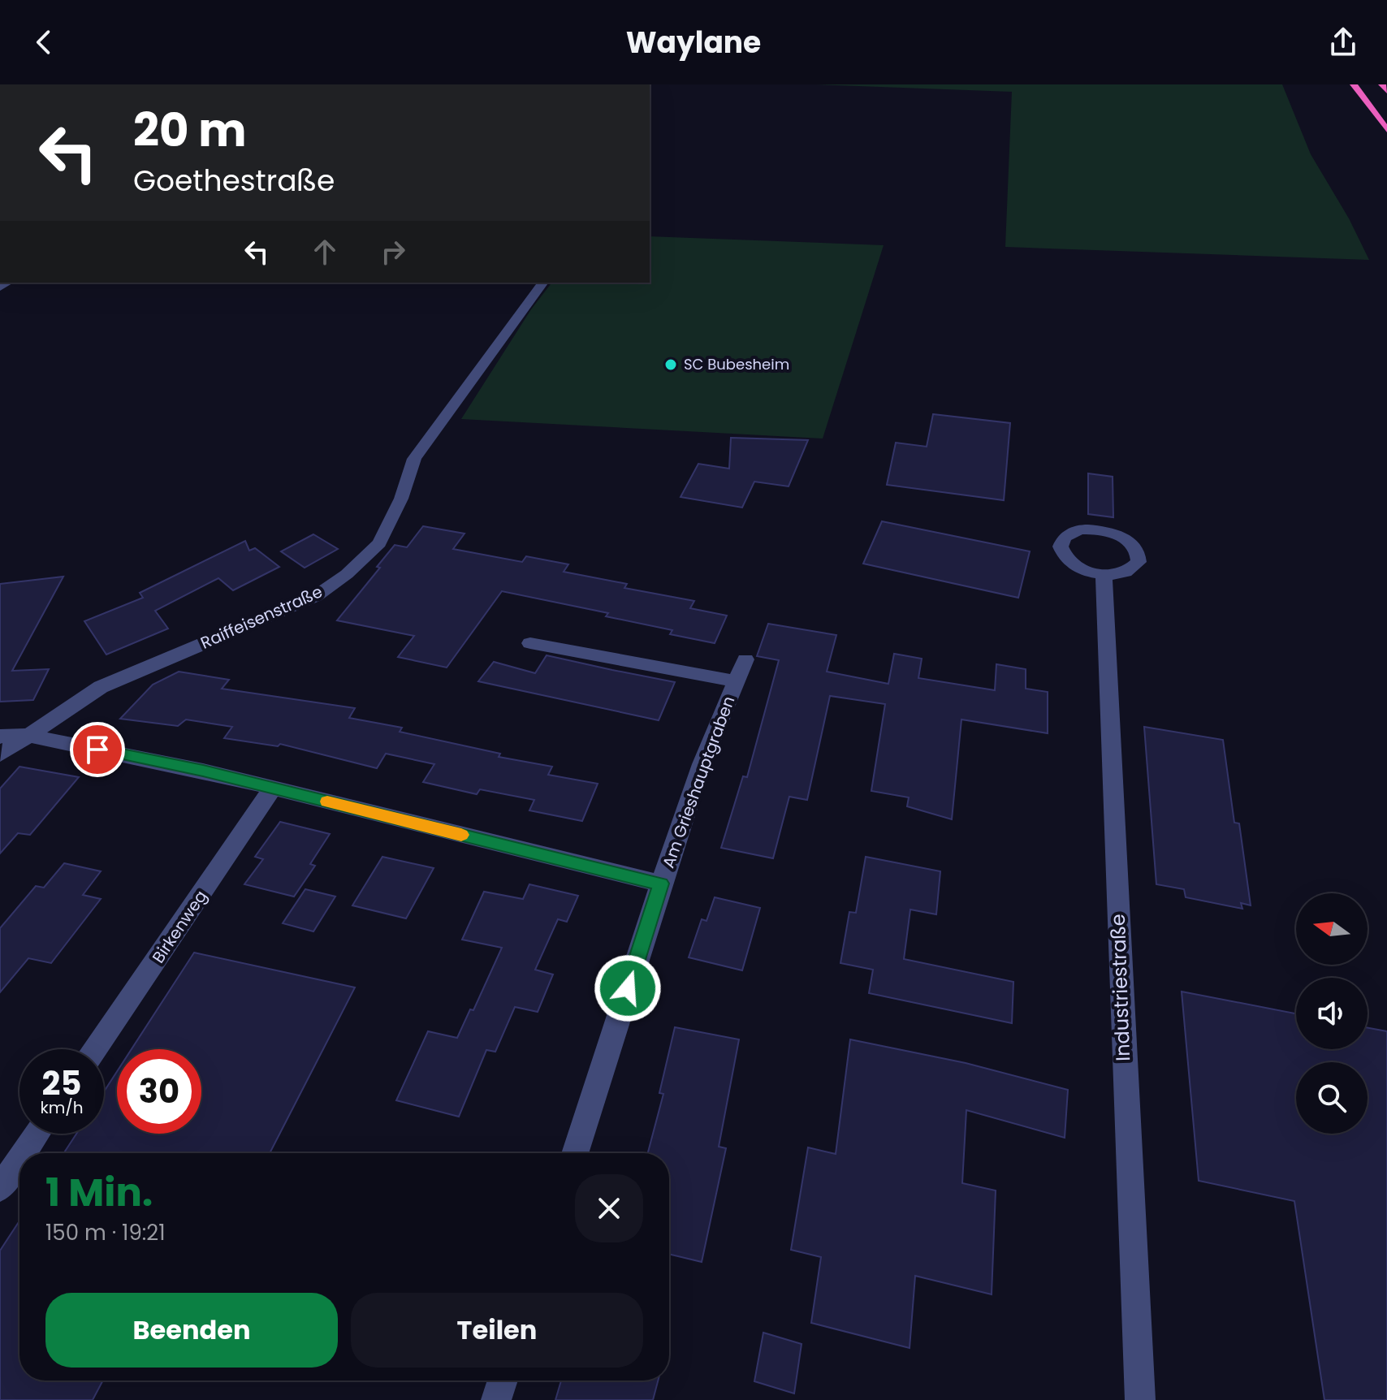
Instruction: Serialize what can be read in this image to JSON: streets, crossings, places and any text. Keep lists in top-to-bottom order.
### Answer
{
  "streets": {
    "street": [
      "Raiffeisenstraße",
      "Am Grieshauptgraben",
      "Birkenweg",
      "Industriestraße"
    ]
  },
  "places": ["SC Bubesheim"],
  "north": "left",
  "page": {
    "header": "Waylane",
    "turn": ["20 m", "Goethestraße"],
    "speed": "25 km/h",
    "limit": "30",
    "heading": ["1 Min.", "150 m · 19:21"],
    "buttons": ["Beenden", "Teilen"]
  }
}
